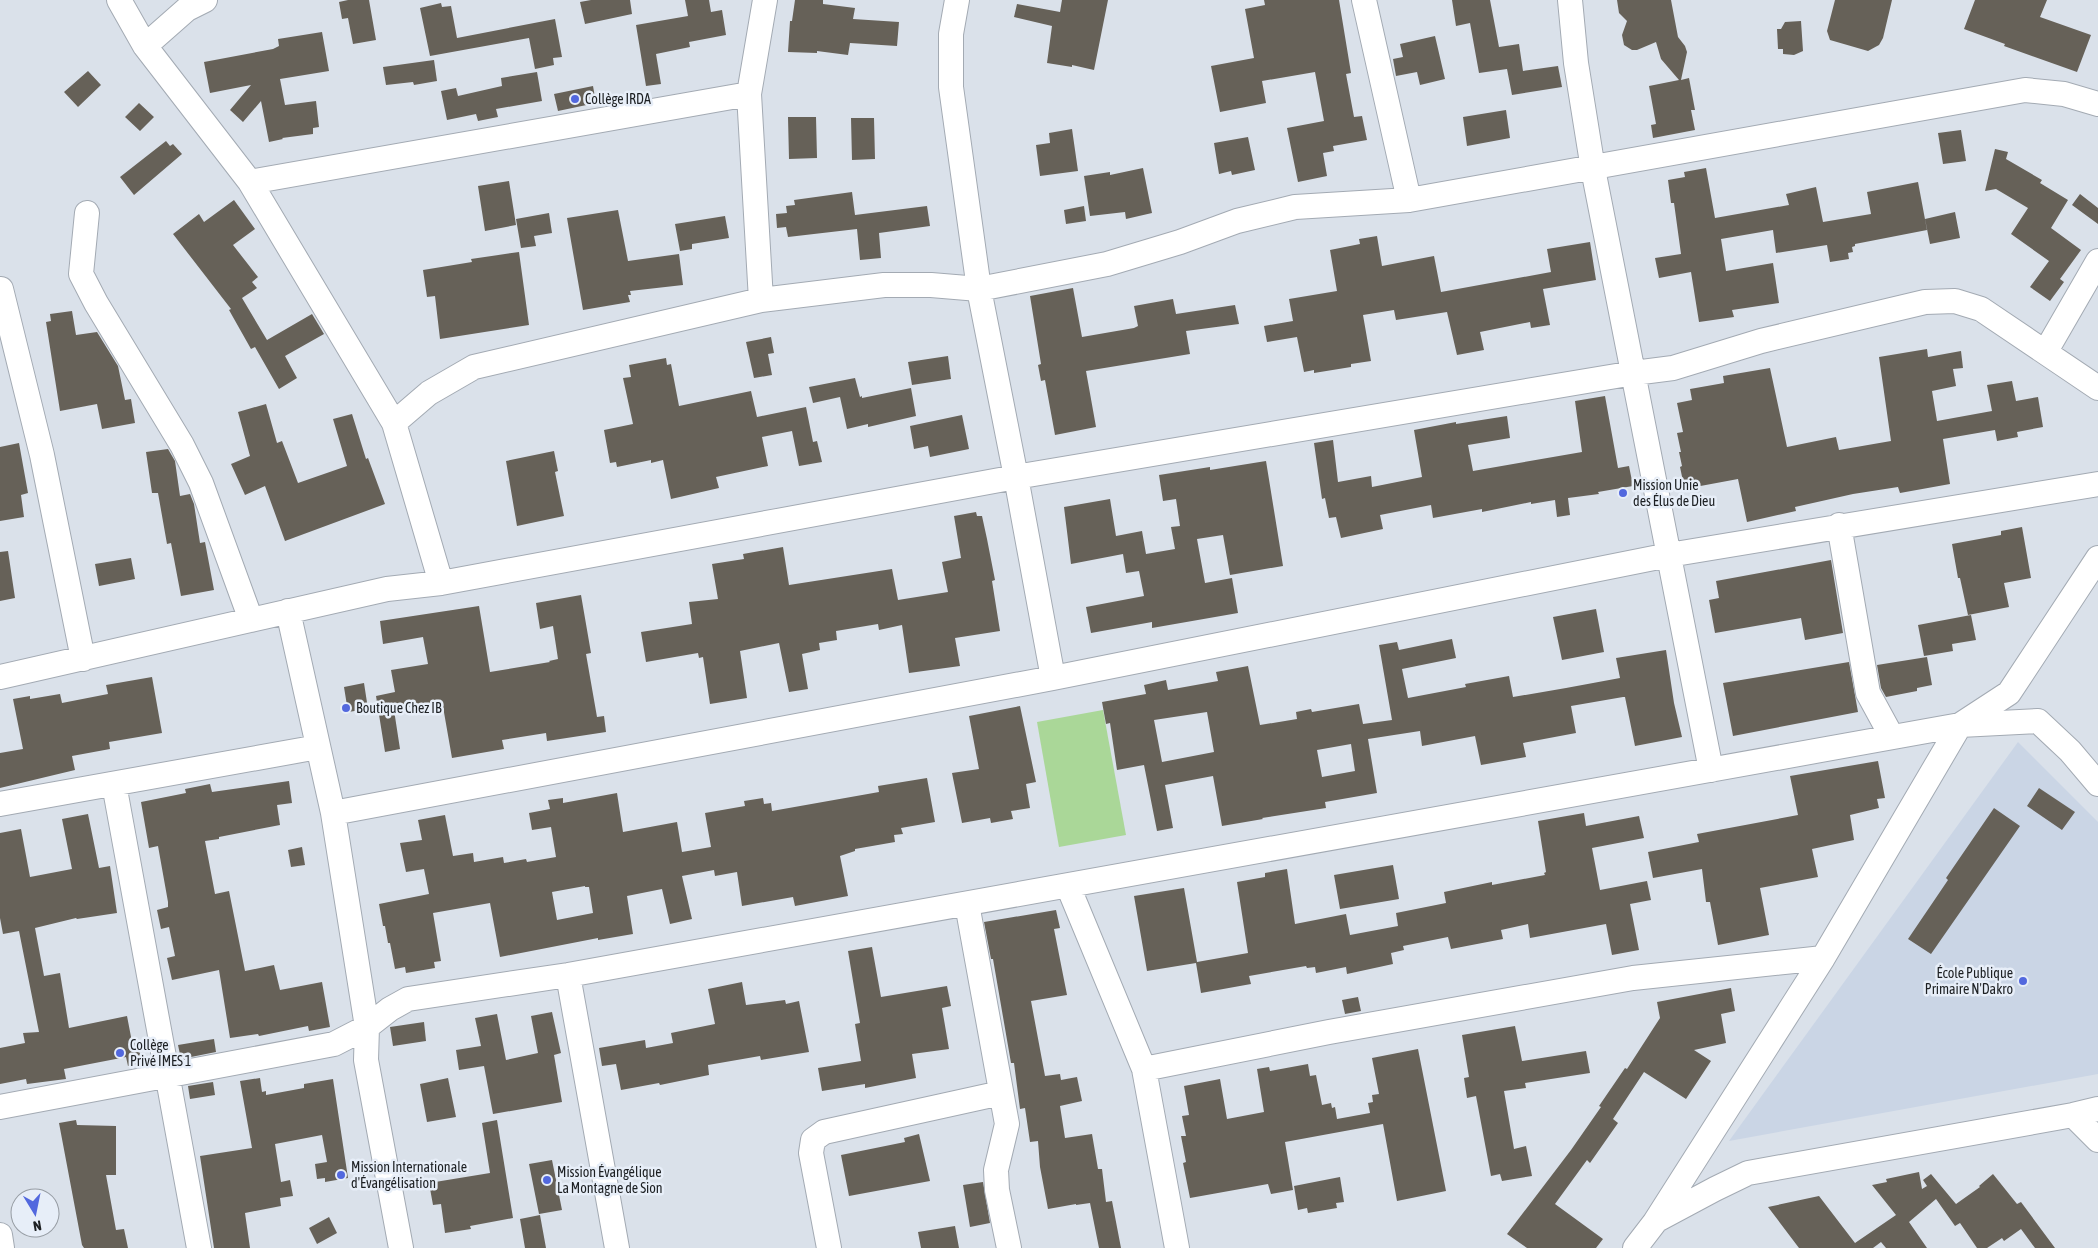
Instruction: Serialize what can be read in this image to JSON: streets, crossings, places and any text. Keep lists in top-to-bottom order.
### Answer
{
  "places": [
    "Collège IRDA",
    "Mission Unie des Élus de Dieu",
    "Boutique Chez IB",
    "École Publique Primaire N'Dakro",
    "Collège Privé IMES 1",
    "Mission Internationale d'Évangélisation",
    "Mission Évangélique La Montagne de Sion"
  ],
  "north": "bottom"
}
